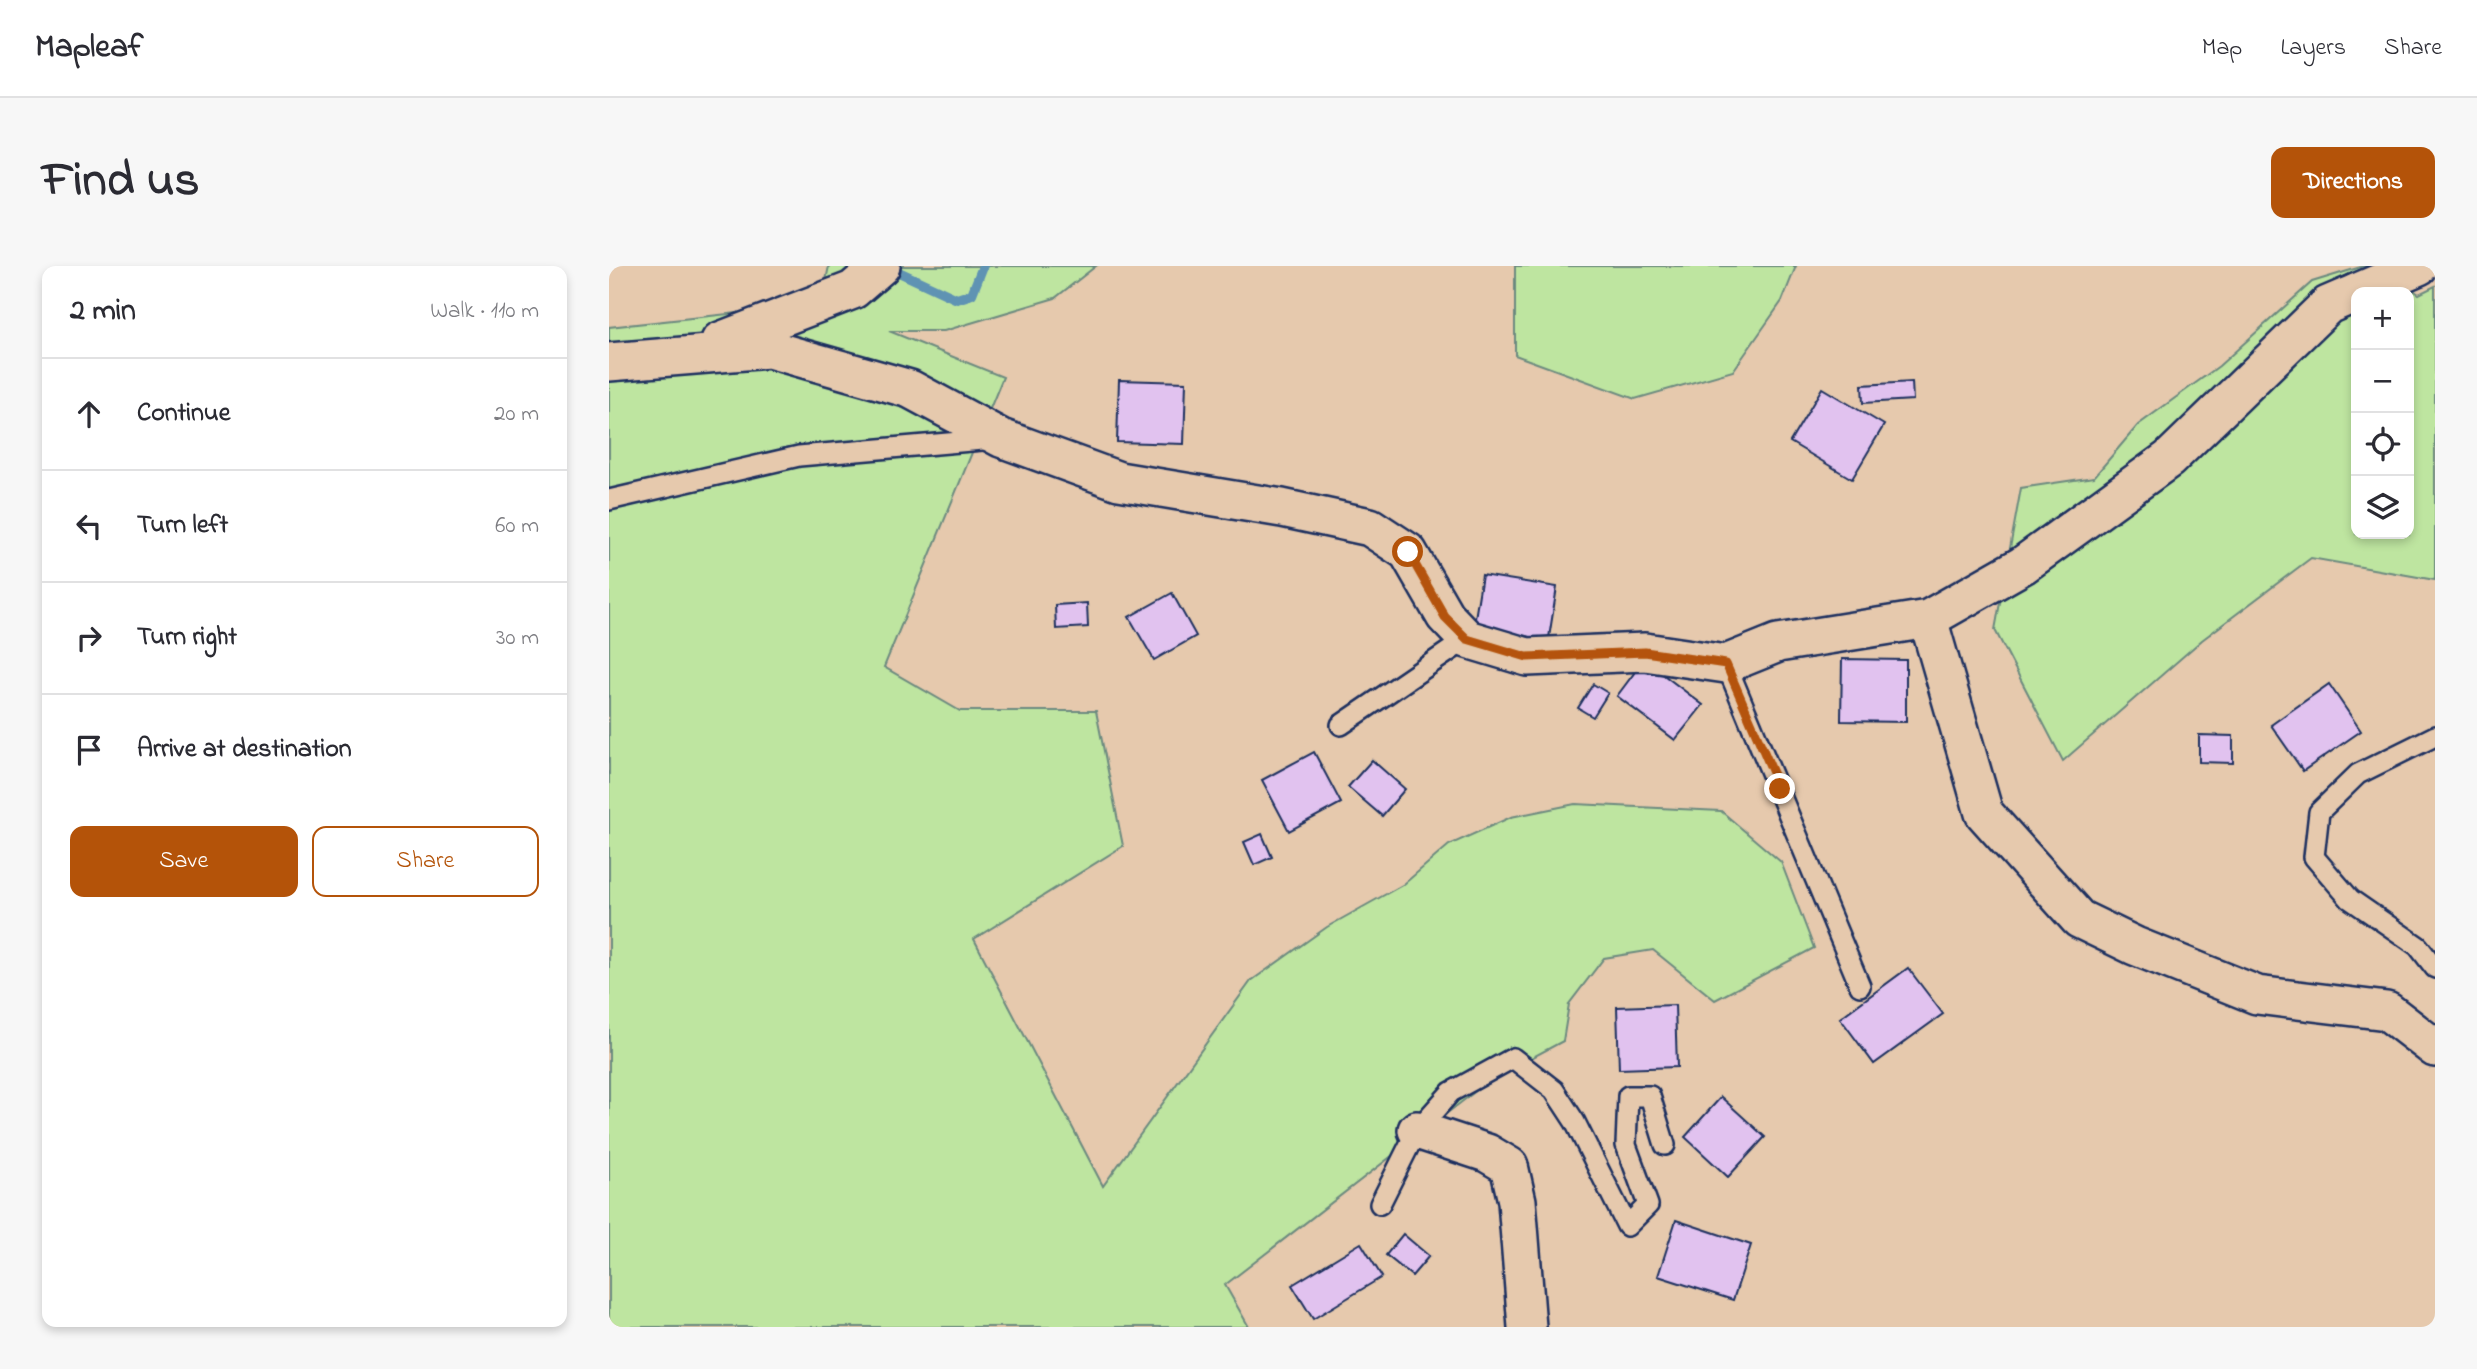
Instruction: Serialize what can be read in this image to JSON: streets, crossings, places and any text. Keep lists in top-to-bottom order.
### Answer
{
  "page": {
    "header": "Mapleaf",
    "nav": ["Map", "Layers", "Share"],
    "title": "Find us",
    "buttons": [
      "Directions",
      ["Save", "Share"]
    ],
    "heading": ["2 min", "Walk · 110 m"],
    "map_buttons": ["+", "−"],
    "list": [
      ["Continue", "20 m"],
      ["Turn left", "60 m"],
      ["Turn right", "30 m"],
      "Arrive at destination"
    ]
  }
}
